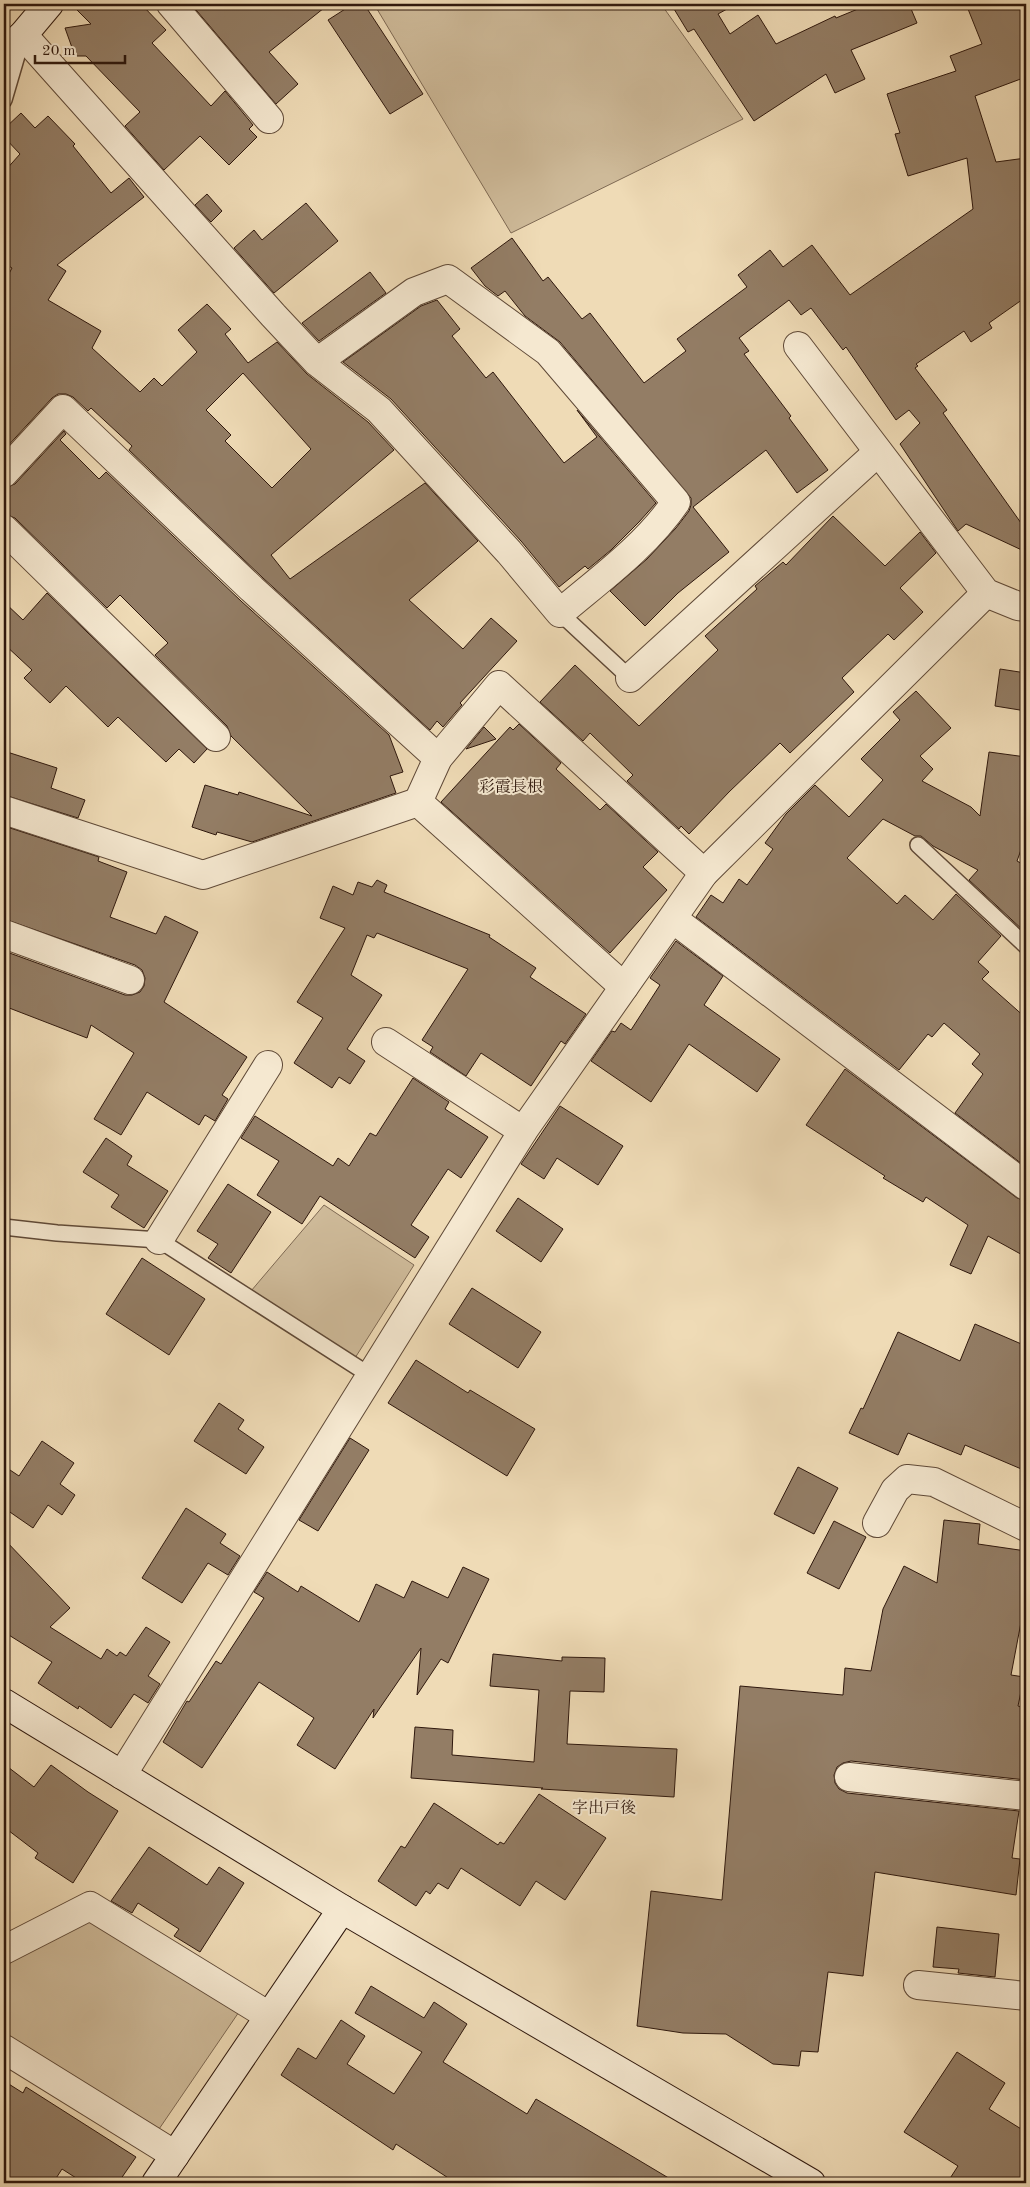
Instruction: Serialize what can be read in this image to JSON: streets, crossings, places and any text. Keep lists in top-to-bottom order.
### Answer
{
  "districts": ["彩霞長根", "字出戸後"],
  "scale_bar": "20 m"
}
